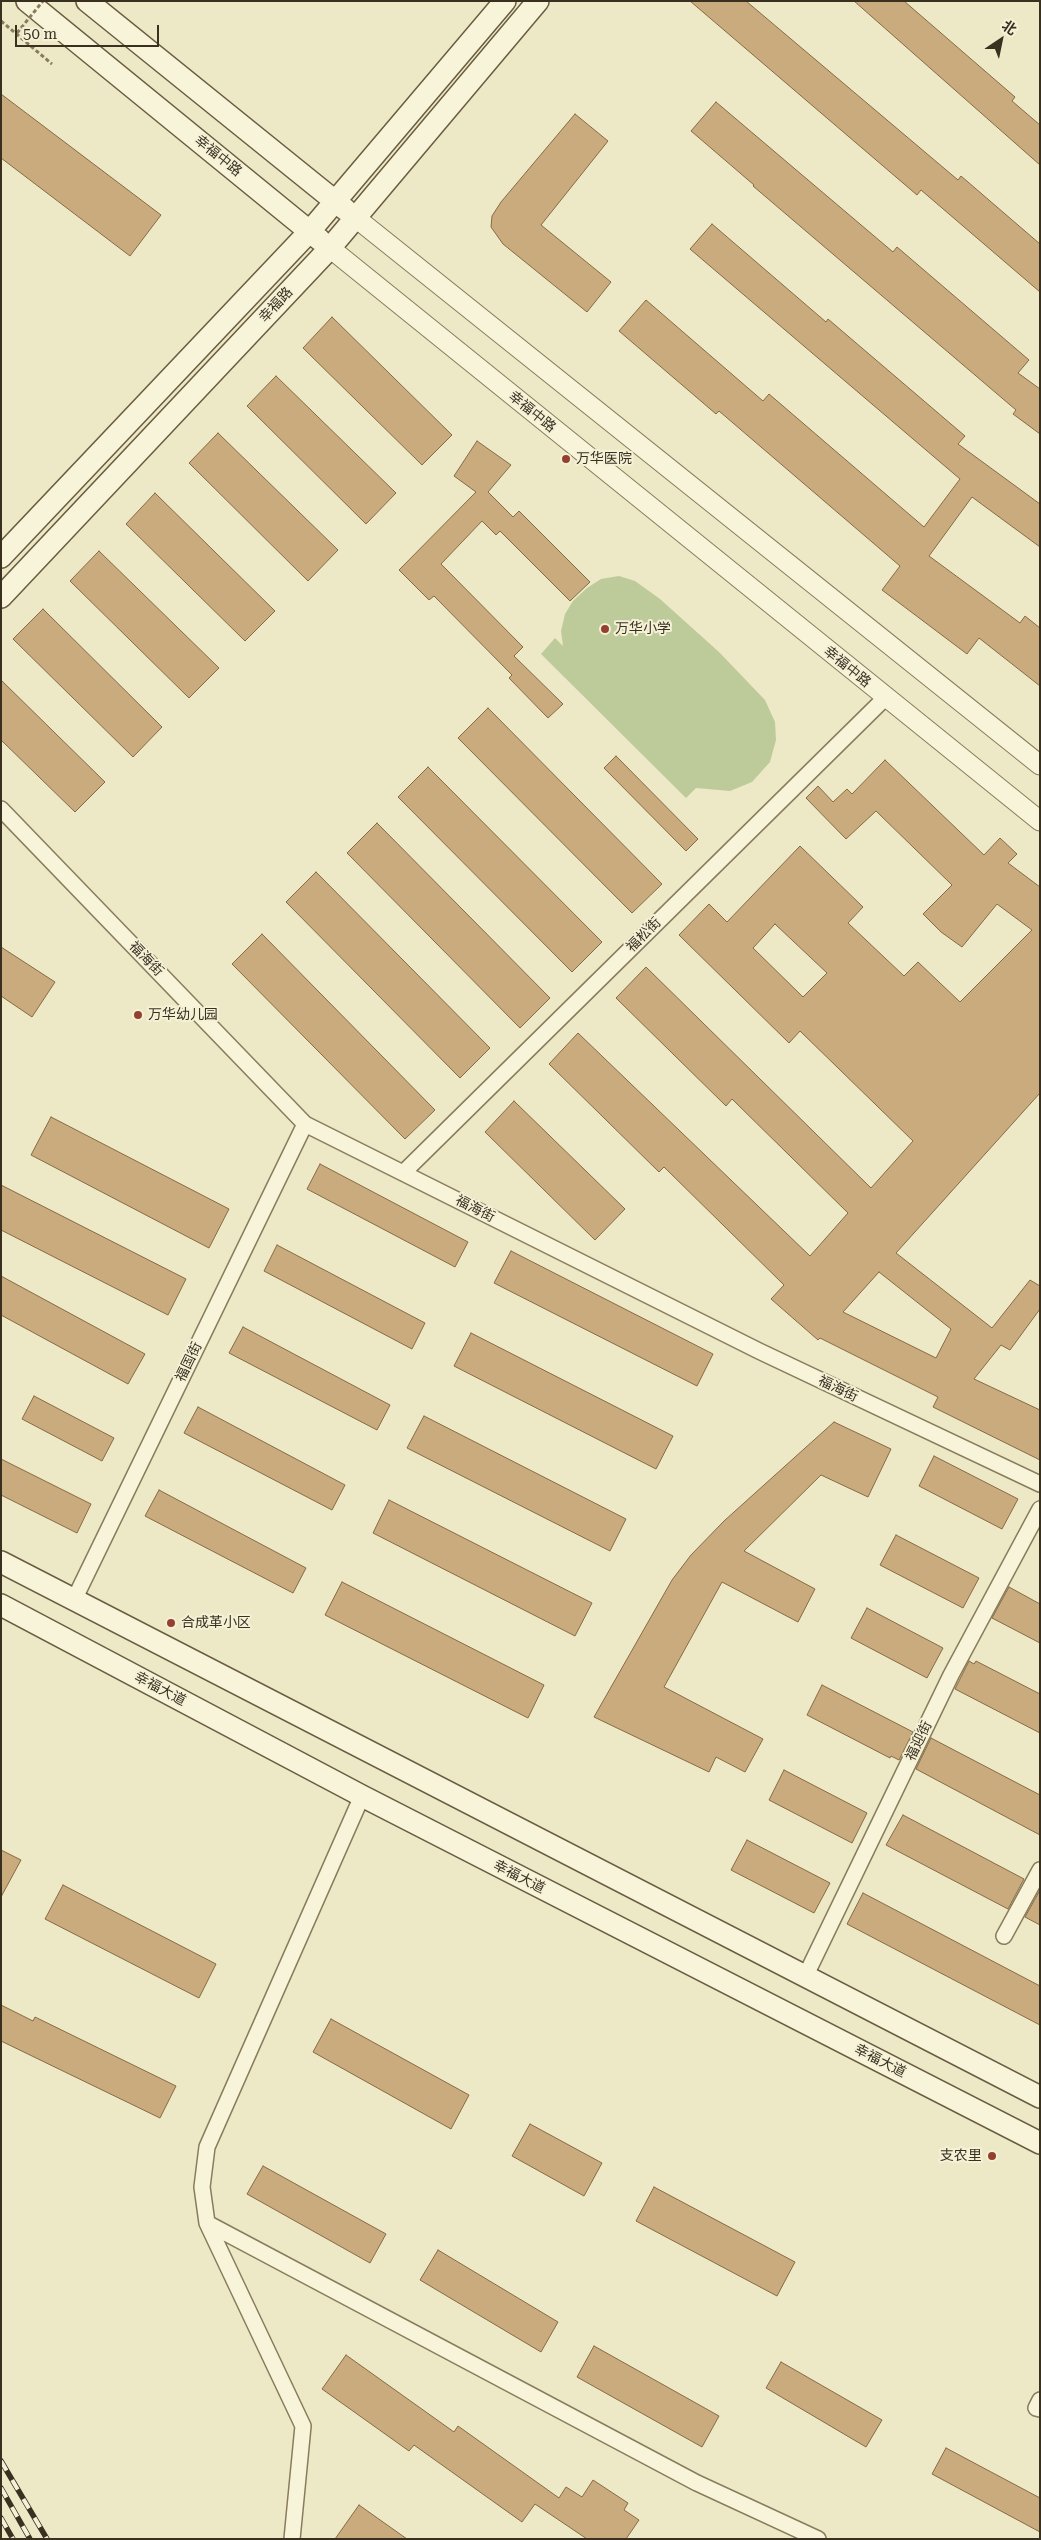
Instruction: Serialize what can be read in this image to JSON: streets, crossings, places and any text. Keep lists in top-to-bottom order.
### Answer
{
  "streets": {
    "main road": ["幸福中路", "幸福路", "幸福大道"],
    "street": [
      "福松街",
      "福海街",
      "福国街",
      "福迎街"
    ]
  },
  "crossings": [
    ["幸福中路", "幸福路"],
    ["幸福中路", "福松街"],
    ["福松街", "福海街"],
    ["福海街", "福国街"]
  ],
  "places": [
    "万华医院",
    "万华小学",
    "万华幼儿园",
    "合成革小区",
    "支农里"
  ],
  "scale_bar": "50 m",
  "north": "top right"
}
